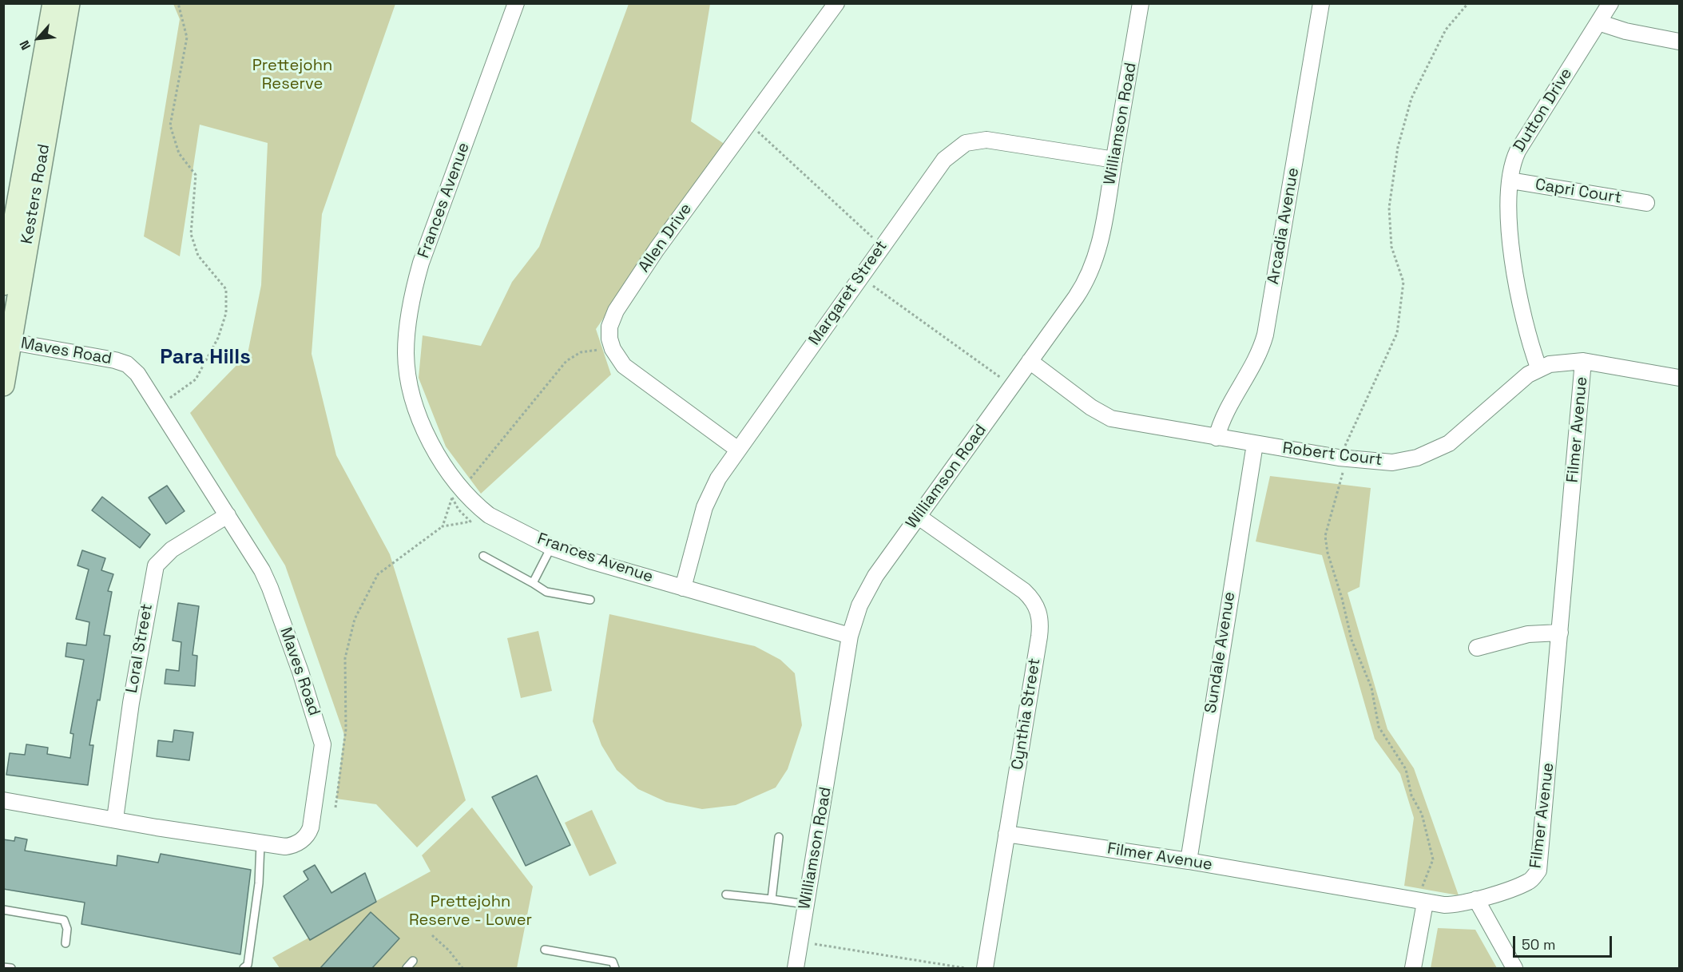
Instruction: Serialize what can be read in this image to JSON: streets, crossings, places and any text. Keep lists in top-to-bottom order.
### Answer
{
  "streets": {
    "main road": ["Kesters Road"],
    "street": [
      "Dutton Drive",
      "Williamson Road",
      "Capri Court",
      "Frances Avenue",
      "Arcadia Avenue",
      "Allen Drive",
      "Margaret Street",
      "Maves Road",
      "Filmer Avenue",
      "Robert Court",
      "Loral Street",
      "Sundale Avenue",
      "Cynthia Street"
    ]
  },
  "crossings": [
    ["Dutton Drive", "Capri Court"],
    ["Dutton Drive", "Robert Court"],
    ["Williamson Road", "Frances Avenue"],
    ["Williamson Road", "Margaret Street"],
    ["Williamson Road", "Robert Court"],
    ["Williamson Road", "Cynthia Street"],
    ["Kesters Road", "Maves Road"],
    ["Frances Avenue", "Margaret Street"],
    ["Arcadia Avenue", "Robert Court"],
    ["Allen Drive", "Margaret Street"],
    ["Maves Road", "Loral Street"],
    ["Filmer Avenue", "Robert Court"],
    ["Filmer Avenue", "Sundale Avenue"],
    ["Filmer Avenue", "Cynthia Street"],
    ["Robert Court", "Sundale Avenue"]
  ],
  "districts": ["Para Hills"],
  "parks": ["Prettejohn Reserve", "Prettejohn Reserve - Lower"],
  "scale_bar": "50 m",
  "north": "bottom left"
}
